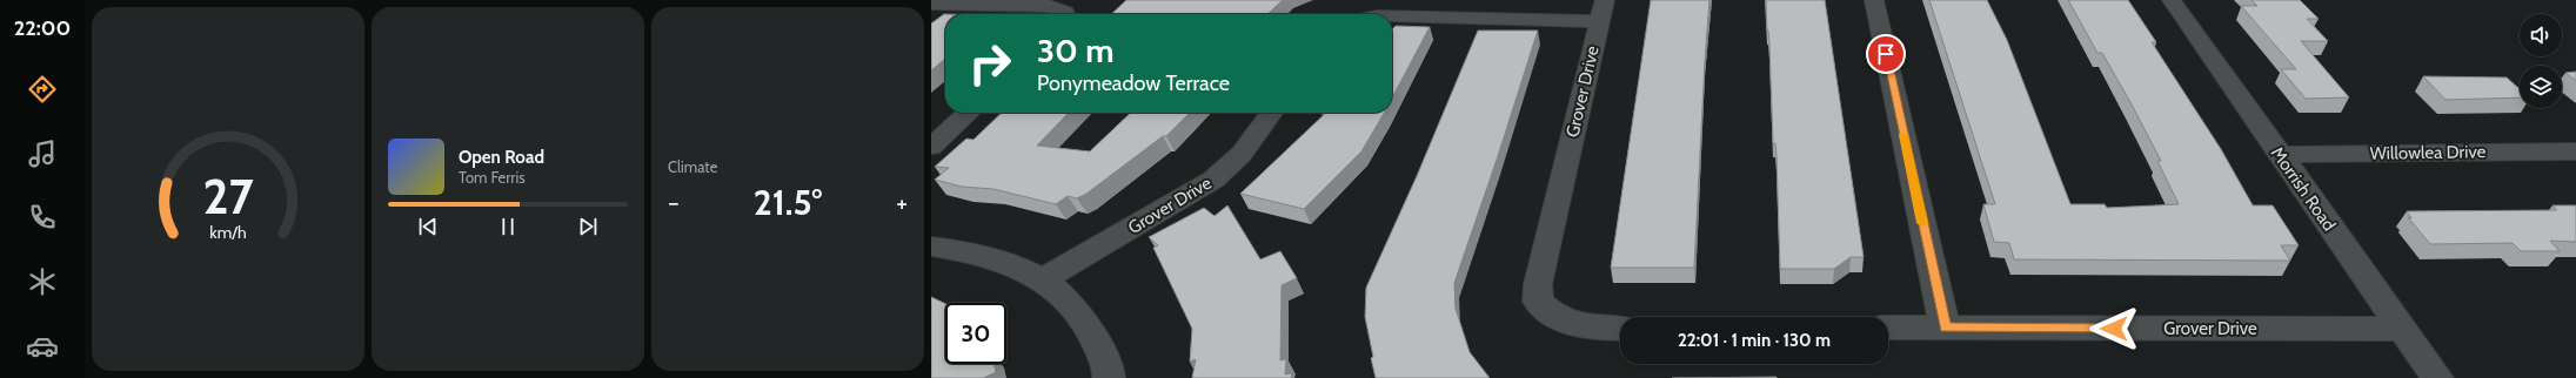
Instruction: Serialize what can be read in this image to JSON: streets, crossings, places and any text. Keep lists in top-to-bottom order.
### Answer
{
  "streets": {
    "street": ["Grover Drive", "Willowlea Drive", "Morrish Road"]
  },
  "crossings": [
    ["Grover Drive", "Morrish Road"],
    ["Willowlea Drive", "Morrish Road"]
  ],
  "page": {
    "tabs": "22:00",
    "tile": "Climate",
    "turn": ["30 m", "Ponymeadow Terrace"],
    "song": ["Open Road", "Tom Ferris"],
    "heat": ["−", "21.5°", "+"],
    "limit": "30",
    "trip": "22:01 · 1 min · 130 m",
    "gauge": ["27", "km/h"]
  }
}
